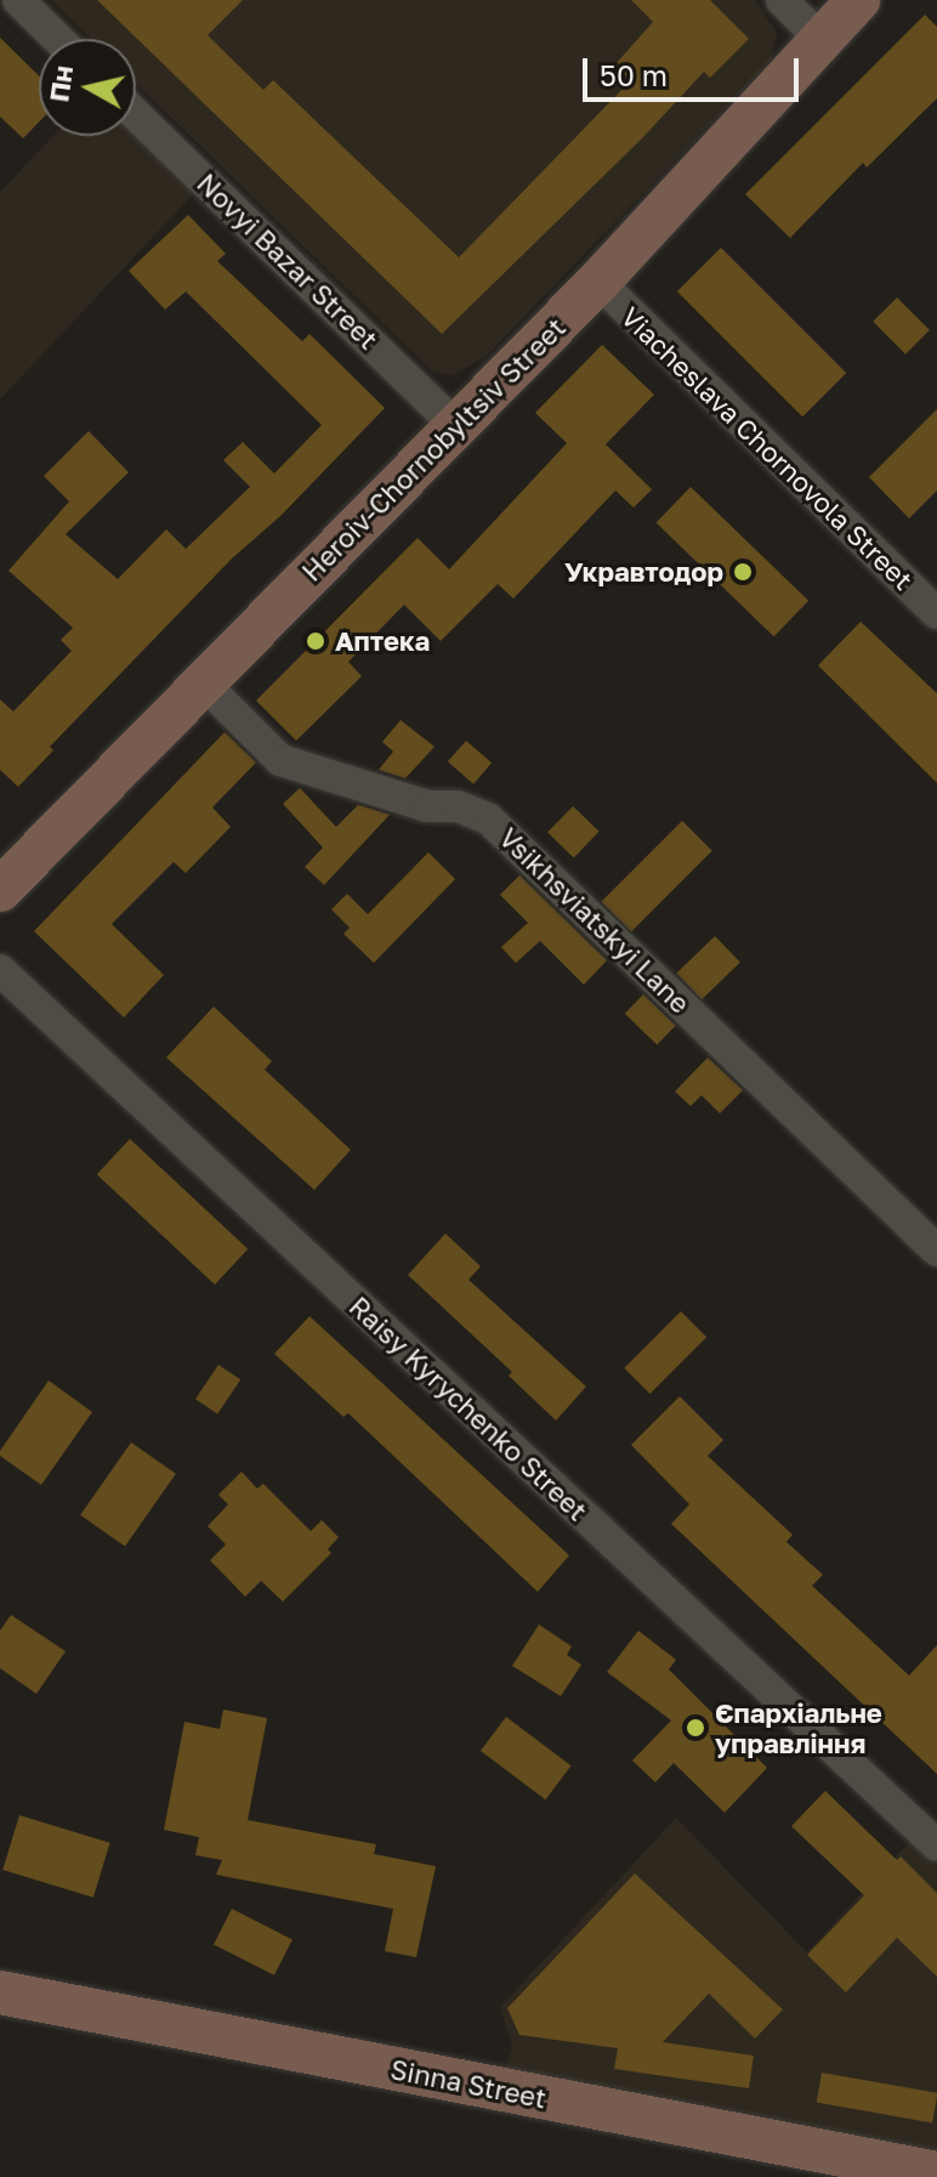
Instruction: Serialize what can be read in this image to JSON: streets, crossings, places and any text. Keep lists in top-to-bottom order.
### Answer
{
  "streets": {
    "street": [
      "Novyi Bazar Street",
      "Viacheslava Chornovola Street",
      "Heroiv-Chornobyltsiv Street",
      "Vsikhsviatskyi Lane",
      "Raisy Kyrychenko Street",
      "Sinna Street"
    ]
  },
  "crossings": [
    ["Novyi Bazar Street", "Heroiv-Chornobyltsiv Street"],
    ["Viacheslava Chornovola Street", "Heroiv-Chornobyltsiv Street"],
    ["Heroiv-Chornobyltsiv Street", "Vsikhsviatskyi Lane"]
  ],
  "places": ["Укравтодор", "Аптека", "Єпархіальне управління"],
  "scale_bar": "50 m",
  "north": "left"
}
